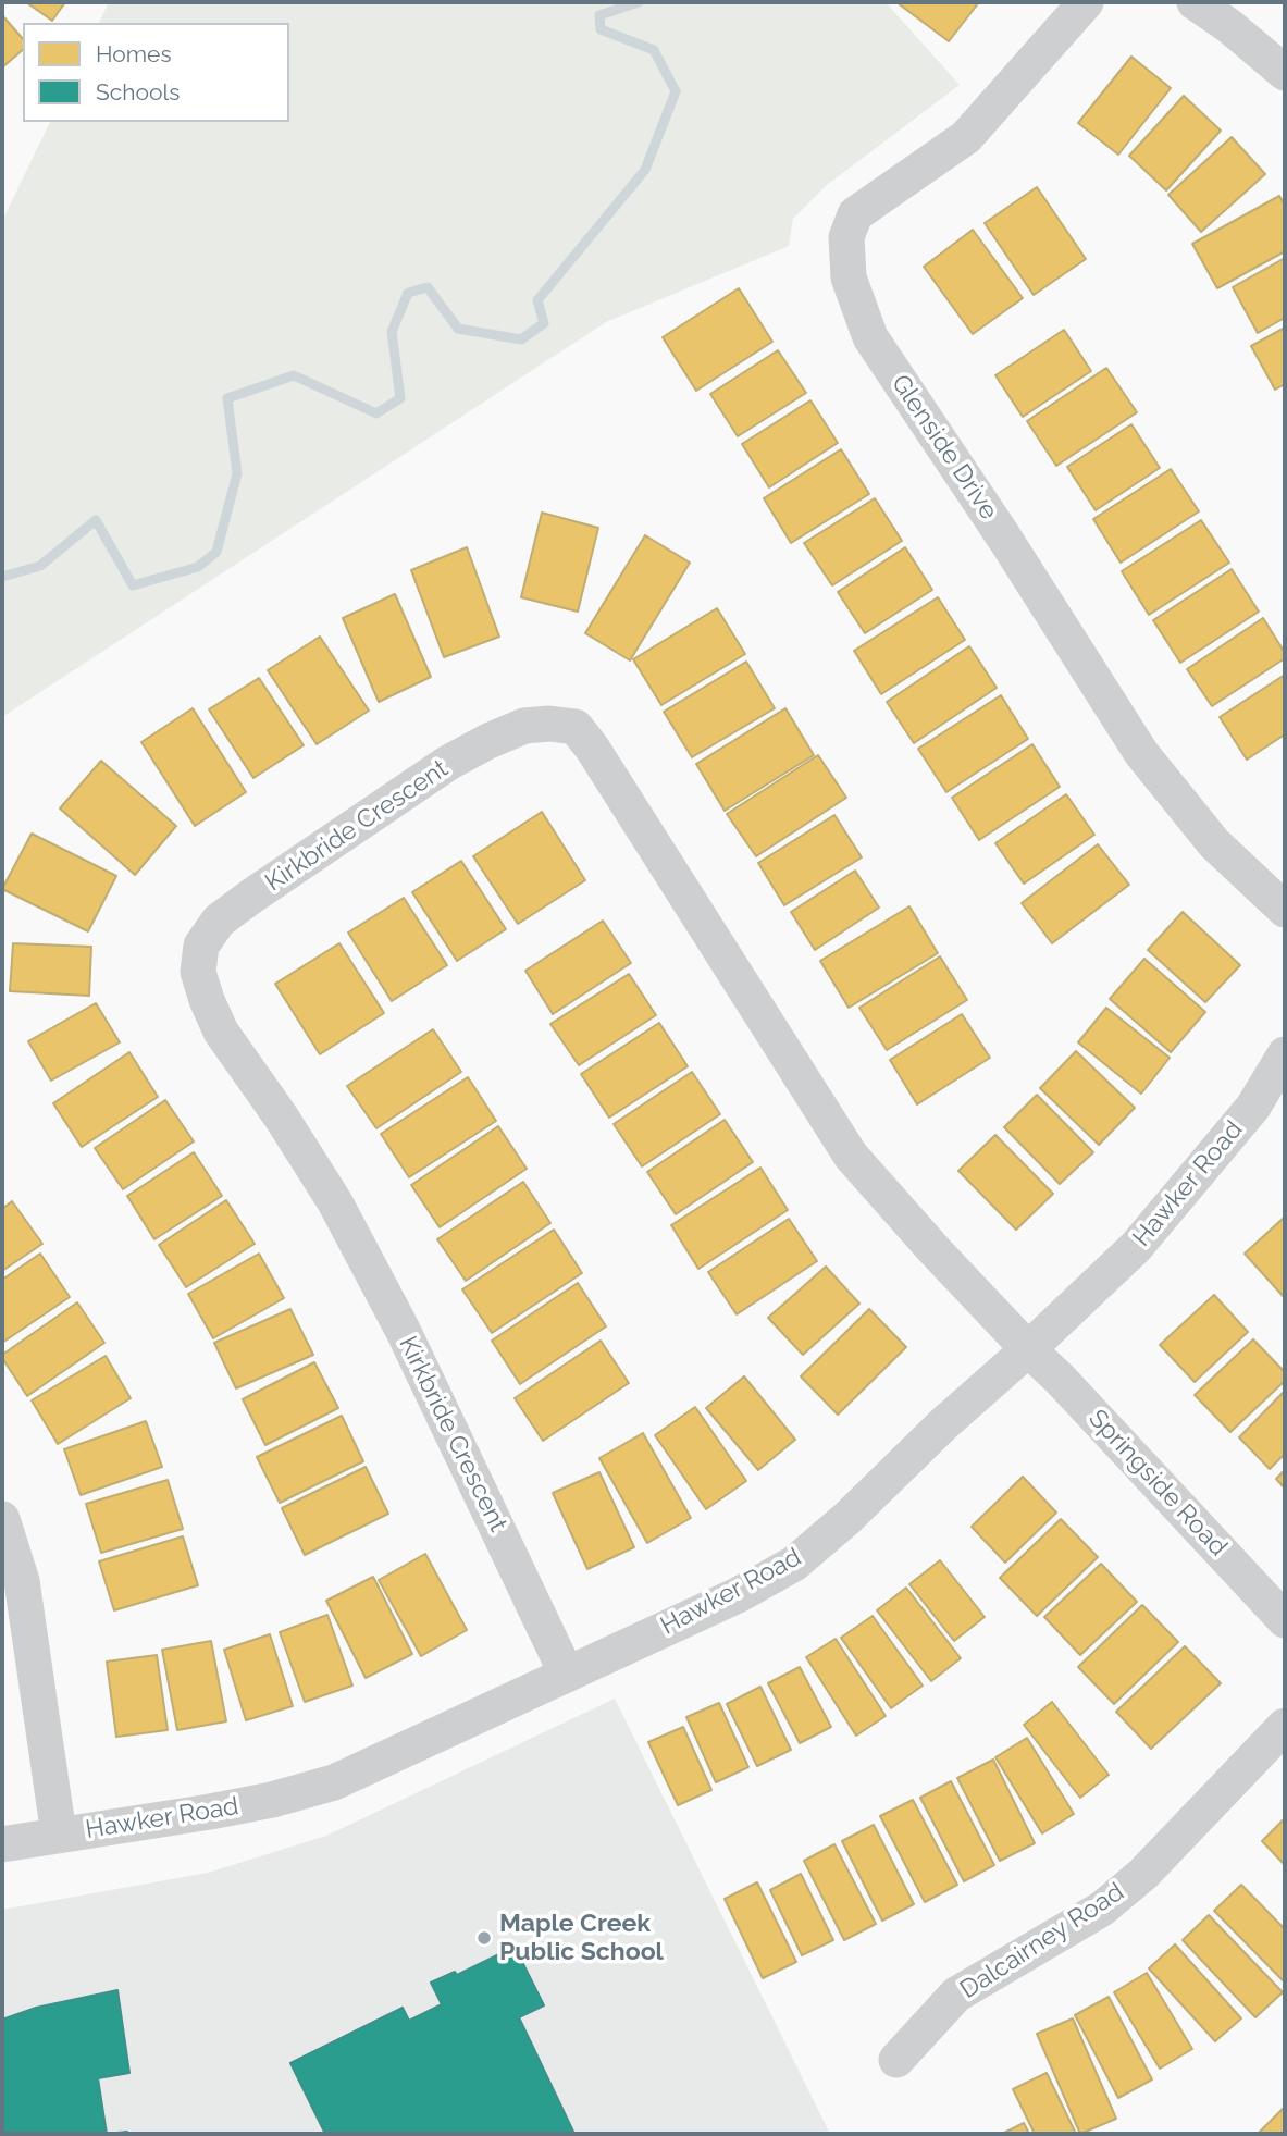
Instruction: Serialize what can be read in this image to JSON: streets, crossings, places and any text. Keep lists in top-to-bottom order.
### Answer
{
  "streets": {
    "street": [
      "Glenside Drive",
      "Kirkbride Crescent",
      "Hawker Road",
      "Springside Road",
      "Dalcairney Road"
    ]
  },
  "crossings": [
    ["Kirkbride Crescent", "Hawker Road"],
    ["Kirkbride Crescent", "Springside Road"],
    ["Hawker Road", "Springside Road"]
  ],
  "places": ["Maple Creek Public School"],
  "legend": ["Homes", "Schools"]
}
